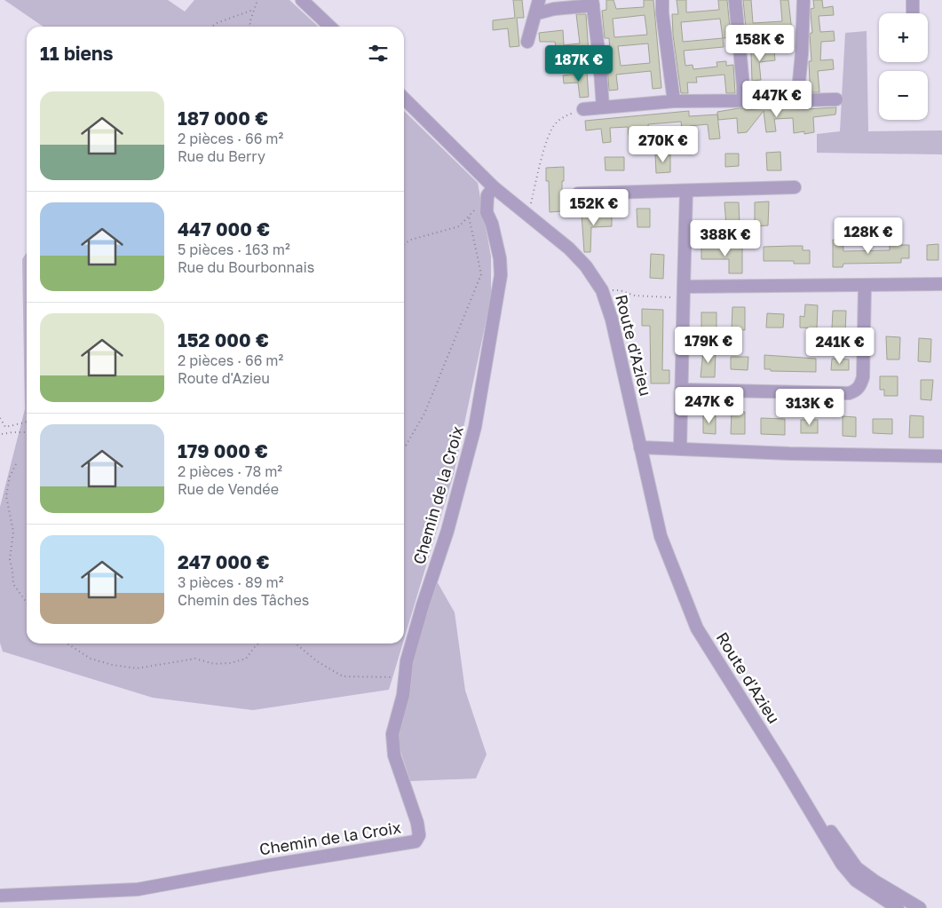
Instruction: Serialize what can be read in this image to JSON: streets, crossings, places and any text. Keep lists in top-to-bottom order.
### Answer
{
  "streets": {
    "street": ["Route d'Azieu", "Chemin de la Croix"]
  },
  "crossings": [
    ["Route d'Azieu", "Chemin de la Croix"]
  ],
  "page": {
    "map_buttons": ["+", "−"],
    "price": [
      "158K €",
      "187K €",
      "447K €",
      "270K €",
      "152K €",
      "128K €",
      "388K €",
      "179K €",
      "241K €",
      "247K €",
      "313K €"
    ],
    "heading": "11 biens",
    "list": [
      {
        "name": "187 000 €",
        "note": "2 pièces · 66 m² · Rue du Berry"
      },
      {
        "name": "447 000 €",
        "note": "5 pièces · 163 m² · Rue du Bourbonnais"
      },
      {
        "name": "152 000 €",
        "note": "2 pièces · 66 m² · Route d'Azieu"
      },
      {
        "name": "179 000 €",
        "note": "2 pièces · 78 m² · Rue de Vendée"
      },
      {
        "name": "247 000 €",
        "note": "3 pièces · 89 m² · Chemin des Tâches"
      }
    ]
  }
}
